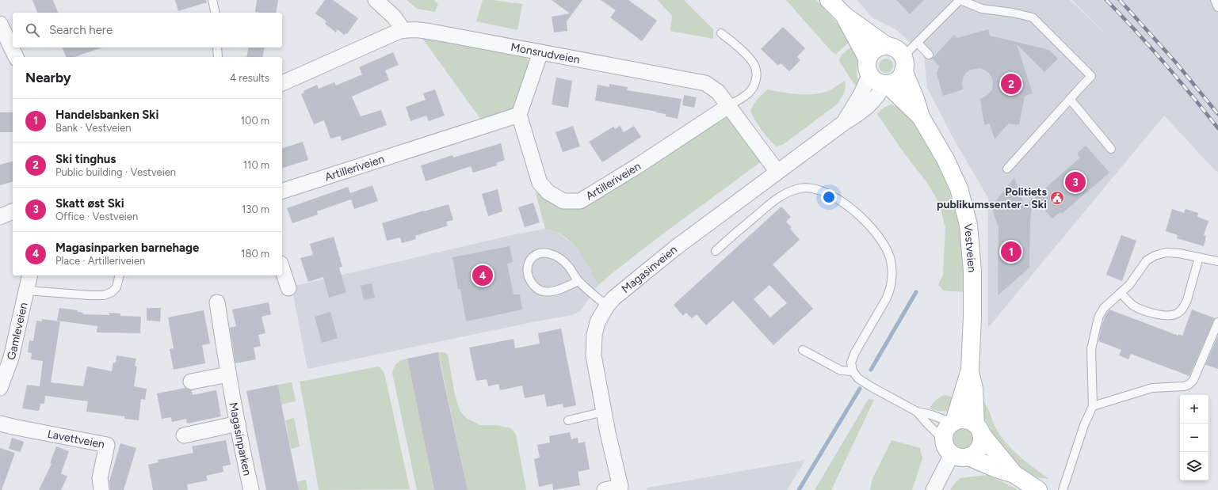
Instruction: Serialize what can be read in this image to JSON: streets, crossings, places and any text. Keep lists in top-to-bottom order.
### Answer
{
  "streets": {
    "street": [
      "Monsrudveien",
      "Artilleriveien",
      "Vestveien",
      "Magasinveien",
      "Gamleveien",
      "Magasinparken",
      "Lavettveien"
    ]
  },
  "crossings": [
    ["Monsrudveien", "Artilleriveien"],
    ["Monsrudveien", "Magasinveien"],
    ["Vestveien", "Magasinveien"]
  ],
  "places": {
    "public building": ["Politiets publikumssenter - Ski"]
  },
  "page": {
    "search": "Search here",
    "heading": ["Nearby", "4 results"],
    "pins": [
      "2",
      "3",
      "1",
      "4"
    ],
    "list": [
      {
        "mark": "1",
        "name": "Handelsbanken Ski",
        "note": "Bank · Vestveien",
        "value": "100 m"
      },
      {
        "mark": "2",
        "name": "Ski tinghus",
        "note": "Public building · Vestveien",
        "value": "110 m"
      },
      {
        "mark": "3",
        "name": "Skatt øst Ski",
        "note": "Office · Vestveien",
        "value": "130 m"
      },
      {
        "mark": "4",
        "name": "Magasinparken barnehage",
        "note": "Place · Artilleriveien",
        "value": "180 m"
      }
    ],
    "map_buttons": ["+", "−"]
  }
}
